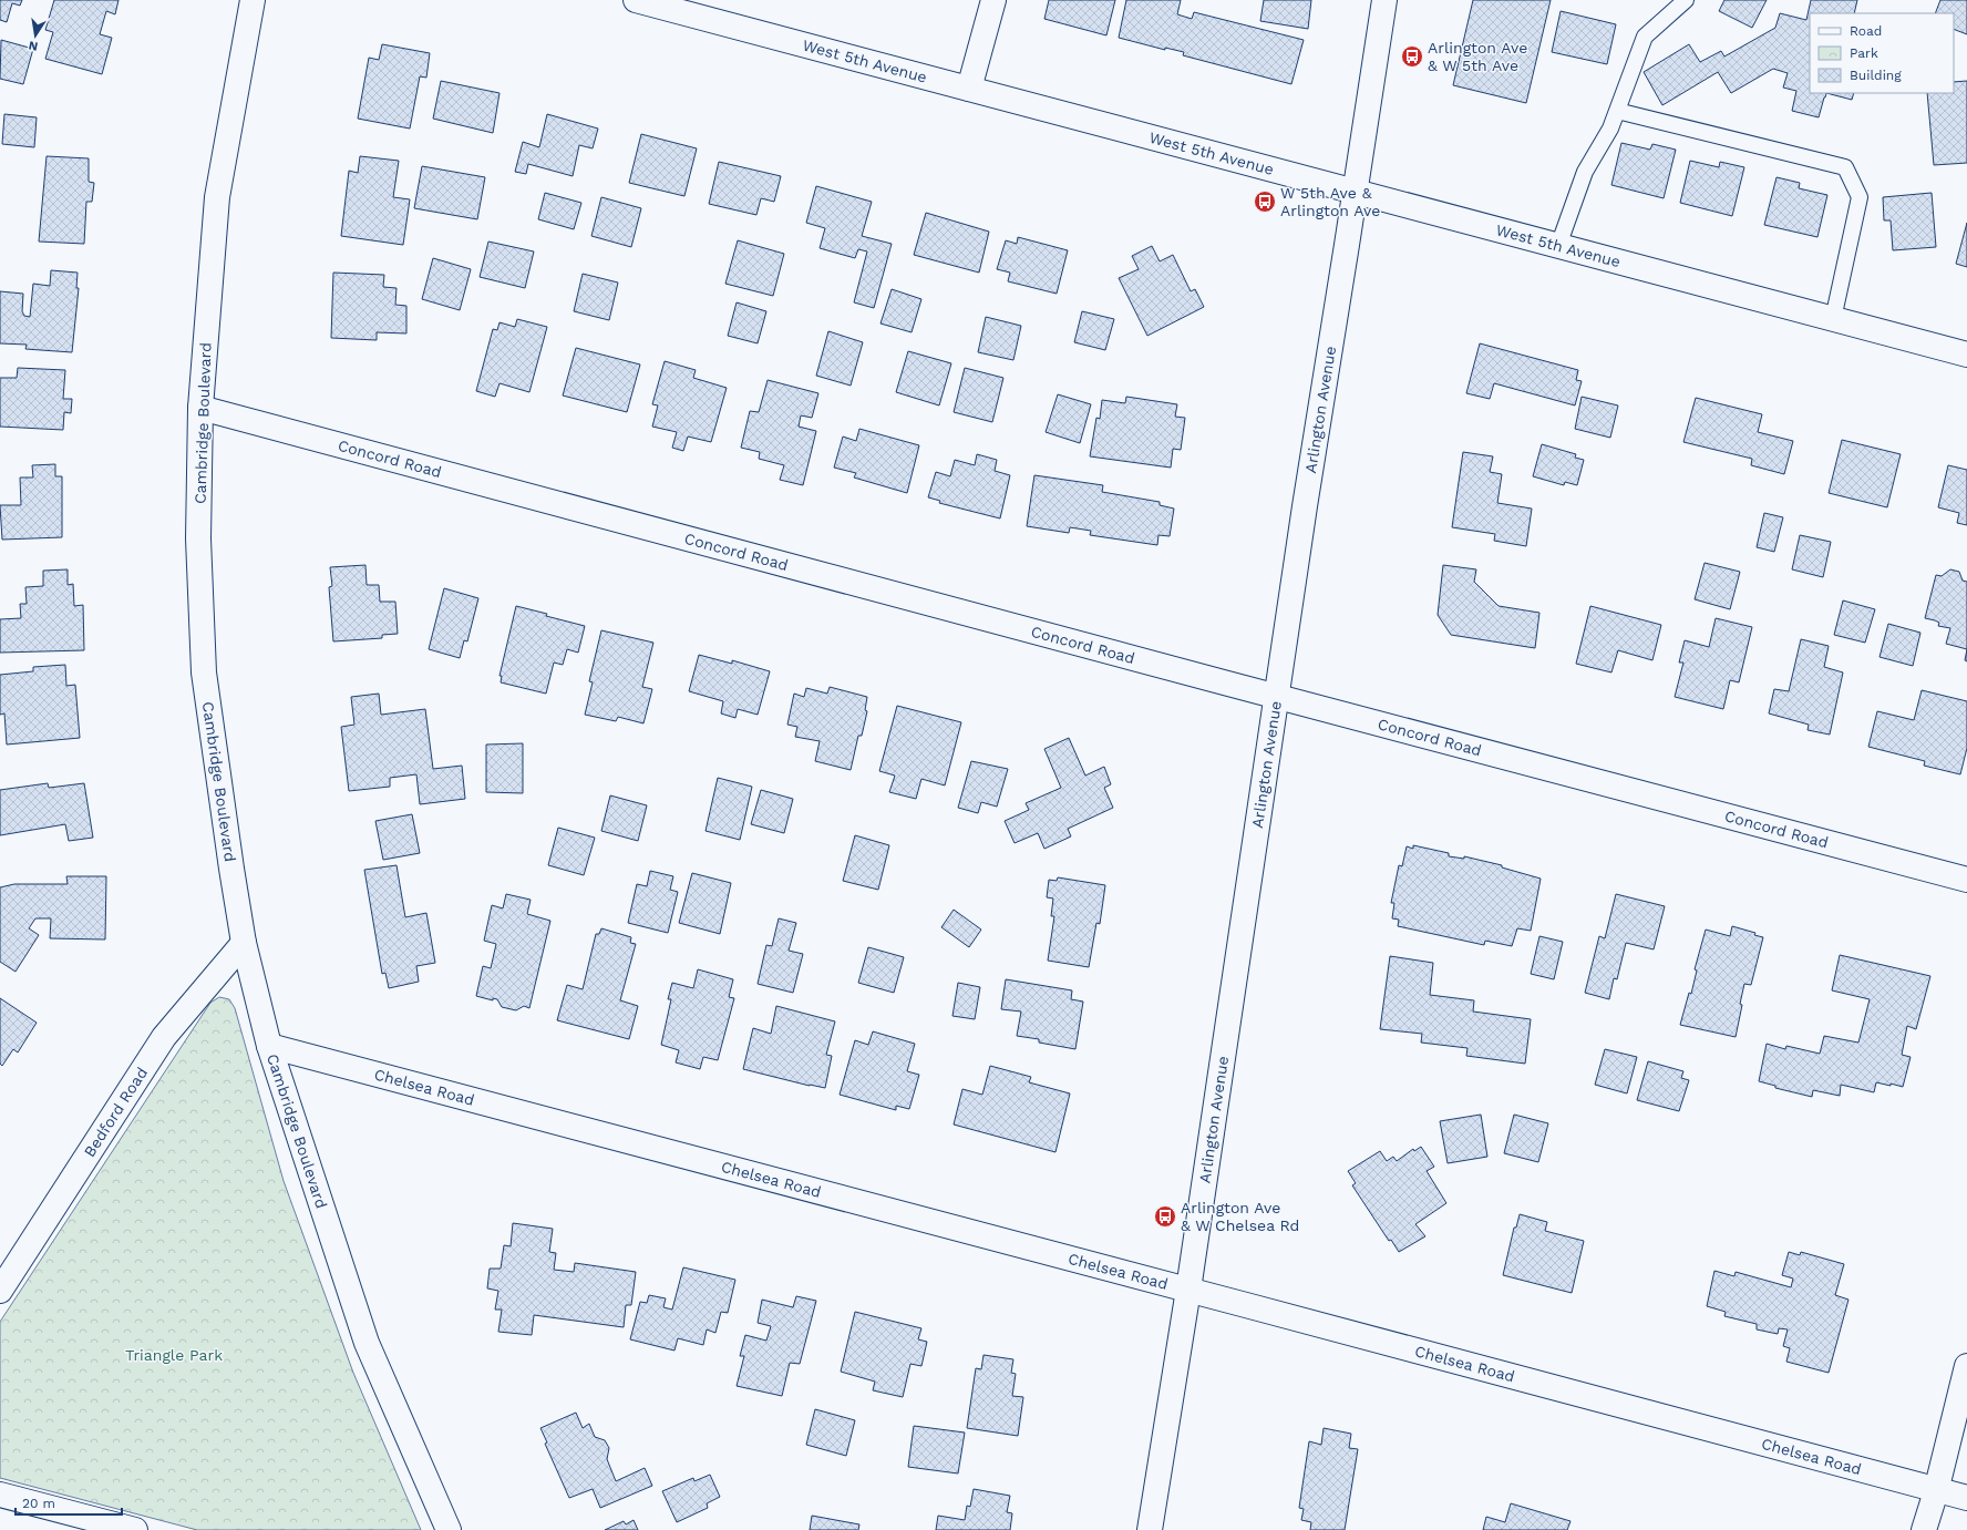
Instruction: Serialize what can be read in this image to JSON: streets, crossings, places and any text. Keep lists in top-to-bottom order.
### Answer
{
  "streets": {
    "street": [
      "West 5th Avenue",
      "Arlington Avenue",
      "Cambridge Boulevard",
      "Concord Road",
      "Chelsea Road",
      "Bedford Road"
    ]
  },
  "crossings": [
    ["West 5th Avenue", "Arlington Avenue"],
    ["Arlington Avenue", "Concord Road"],
    ["Arlington Avenue", "Chelsea Road"],
    ["Cambridge Boulevard", "Concord Road"],
    ["Cambridge Boulevard", "Chelsea Road"],
    ["Cambridge Boulevard", "Bedford Road"]
  ],
  "parks": ["Triangle Park"],
  "places": {
    "bus stop": ["Arlington Ave & W 5th Ave", "W 5th Ave & Arlington Ave", "Arlington Ave & W Chelsea Rd"]
  },
  "legend": ["Road", "Park", "Building"],
  "scale_bar": "20 m",
  "north": "bottom"
}
